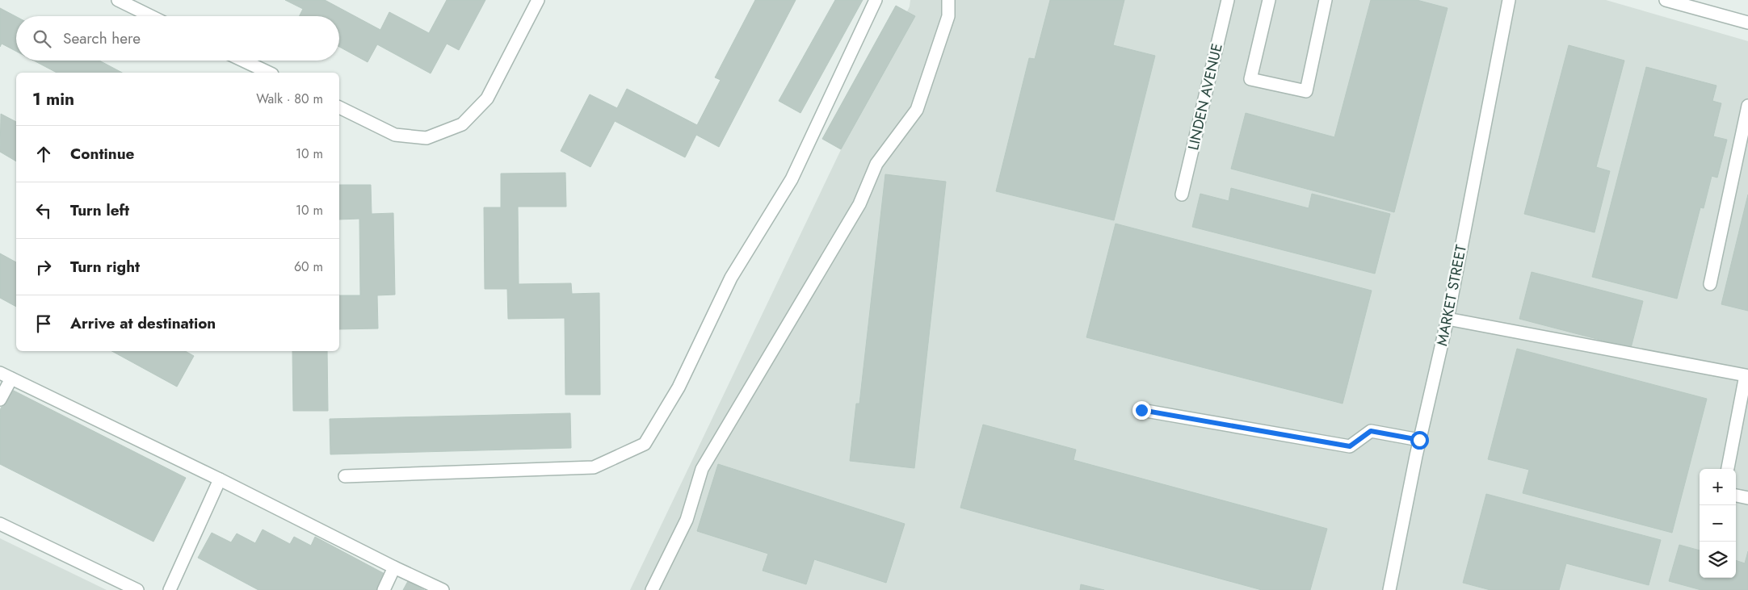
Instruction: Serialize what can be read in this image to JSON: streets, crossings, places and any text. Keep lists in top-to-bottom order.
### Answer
{
  "streets": {
    "street": ["LINDEN AVENUE", "MARKET STREET"]
  },
  "page": {
    "search": "Search here",
    "heading": ["1 min", "Walk · 80 m"],
    "list": [
      ["Continue", "10 m"],
      ["Turn left", "10 m"],
      ["Turn right", "60 m"],
      "Arrive at destination"
    ],
    "map_buttons": ["+", "−"]
  }
}
